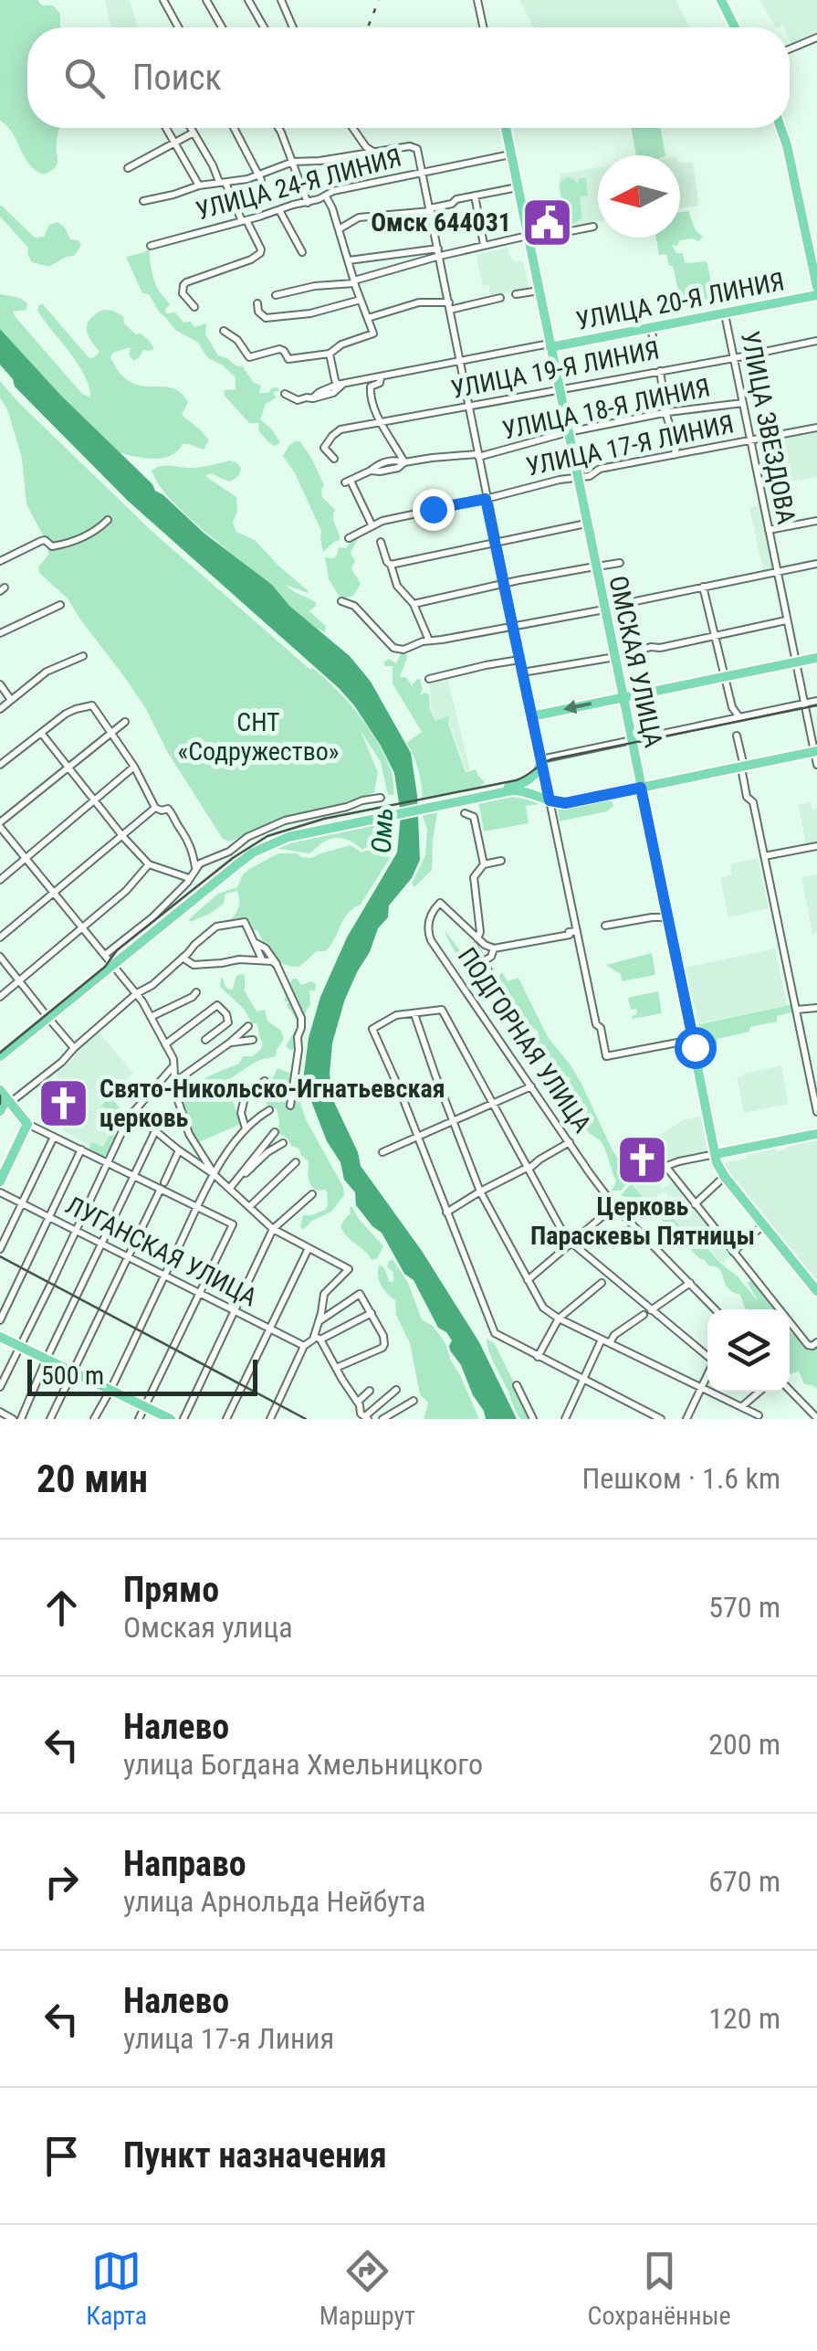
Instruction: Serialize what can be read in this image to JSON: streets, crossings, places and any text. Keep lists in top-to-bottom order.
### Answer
{
  "streets": {
    "main road": ["УЛИЦА 20-Я ЛИНИЯ", "ОМСКАЯ УЛИЦА"],
    "street": [
      "УЛИЦА 24-Я ЛИНИЯ",
      "УЛИЦА 19-Я ЛИНИЯ",
      "УЛИЦА 18-Я ЛИНИЯ",
      "УЛИЦА ЗВЕЗДОВА",
      "УЛИЦА 17-Я ЛИНИЯ",
      "ПОДГОРНАЯ УЛИЦА",
      "ЛУГАНСКАЯ УЛИЦА"
    ]
  },
  "crossings": [
    ["УЛИЦА 24-Я ЛИНИЯ", "ОМСКАЯ УЛИЦА"],
    ["УЛИЦА 20-Я ЛИНИЯ", "УЛИЦА ЗВЕЗДОВА"],
    ["УЛИЦА 20-Я ЛИНИЯ", "ОМСКАЯ УЛИЦА"],
    ["УЛИЦА 19-Я ЛИНИЯ", "УЛИЦА ЗВЕЗДОВА"],
    ["УЛИЦА 19-Я ЛИНИЯ", "ОМСКАЯ УЛИЦА"],
    ["УЛИЦА 18-Я ЛИНИЯ", "УЛИЦА ЗВЕЗДОВА"],
    ["УЛИЦА 18-Я ЛИНИЯ", "УЛИЦА 17-Я ЛИНИЯ"],
    ["УЛИЦА 18-Я ЛИНИЯ", "ОМСКАЯ УЛИЦА"],
    ["УЛИЦА ЗВЕЗДОВА", "УЛИЦА 17-Я ЛИНИЯ"],
    ["УЛИЦА 17-Я ЛИНИЯ", "ОМСКАЯ УЛИЦА"]
  ],
  "water": ["Омь"],
  "parks": ["СНТ «Содружество»"],
  "places": {
    "public building": ["Омск 644031"],
    "church": ["Свято-Никольско-Игнатьевская церковь", "Церковь Параскевы Пятницы"]
  },
  "scale_bar": "500 m",
  "north": "left",
  "page": {
    "search": "Поиск",
    "scale": "500 m",
    "heading": ["20 мин", "Пешком · 1.6 km"],
    "list": [
      ["Прямо", "Омская улица", "570 m"],
      ["Налево", "улица Богдана Хмельницкого", "200 m"],
      ["Направо", "улица Арнольда Нейбута", "670 m"],
      ["Налево", "улица 17-я Линия", "120 m"],
      "Пункт назначения"
    ],
    "nav": ["Карта", "Маршрут", "Сохранённые"]
  }
}
